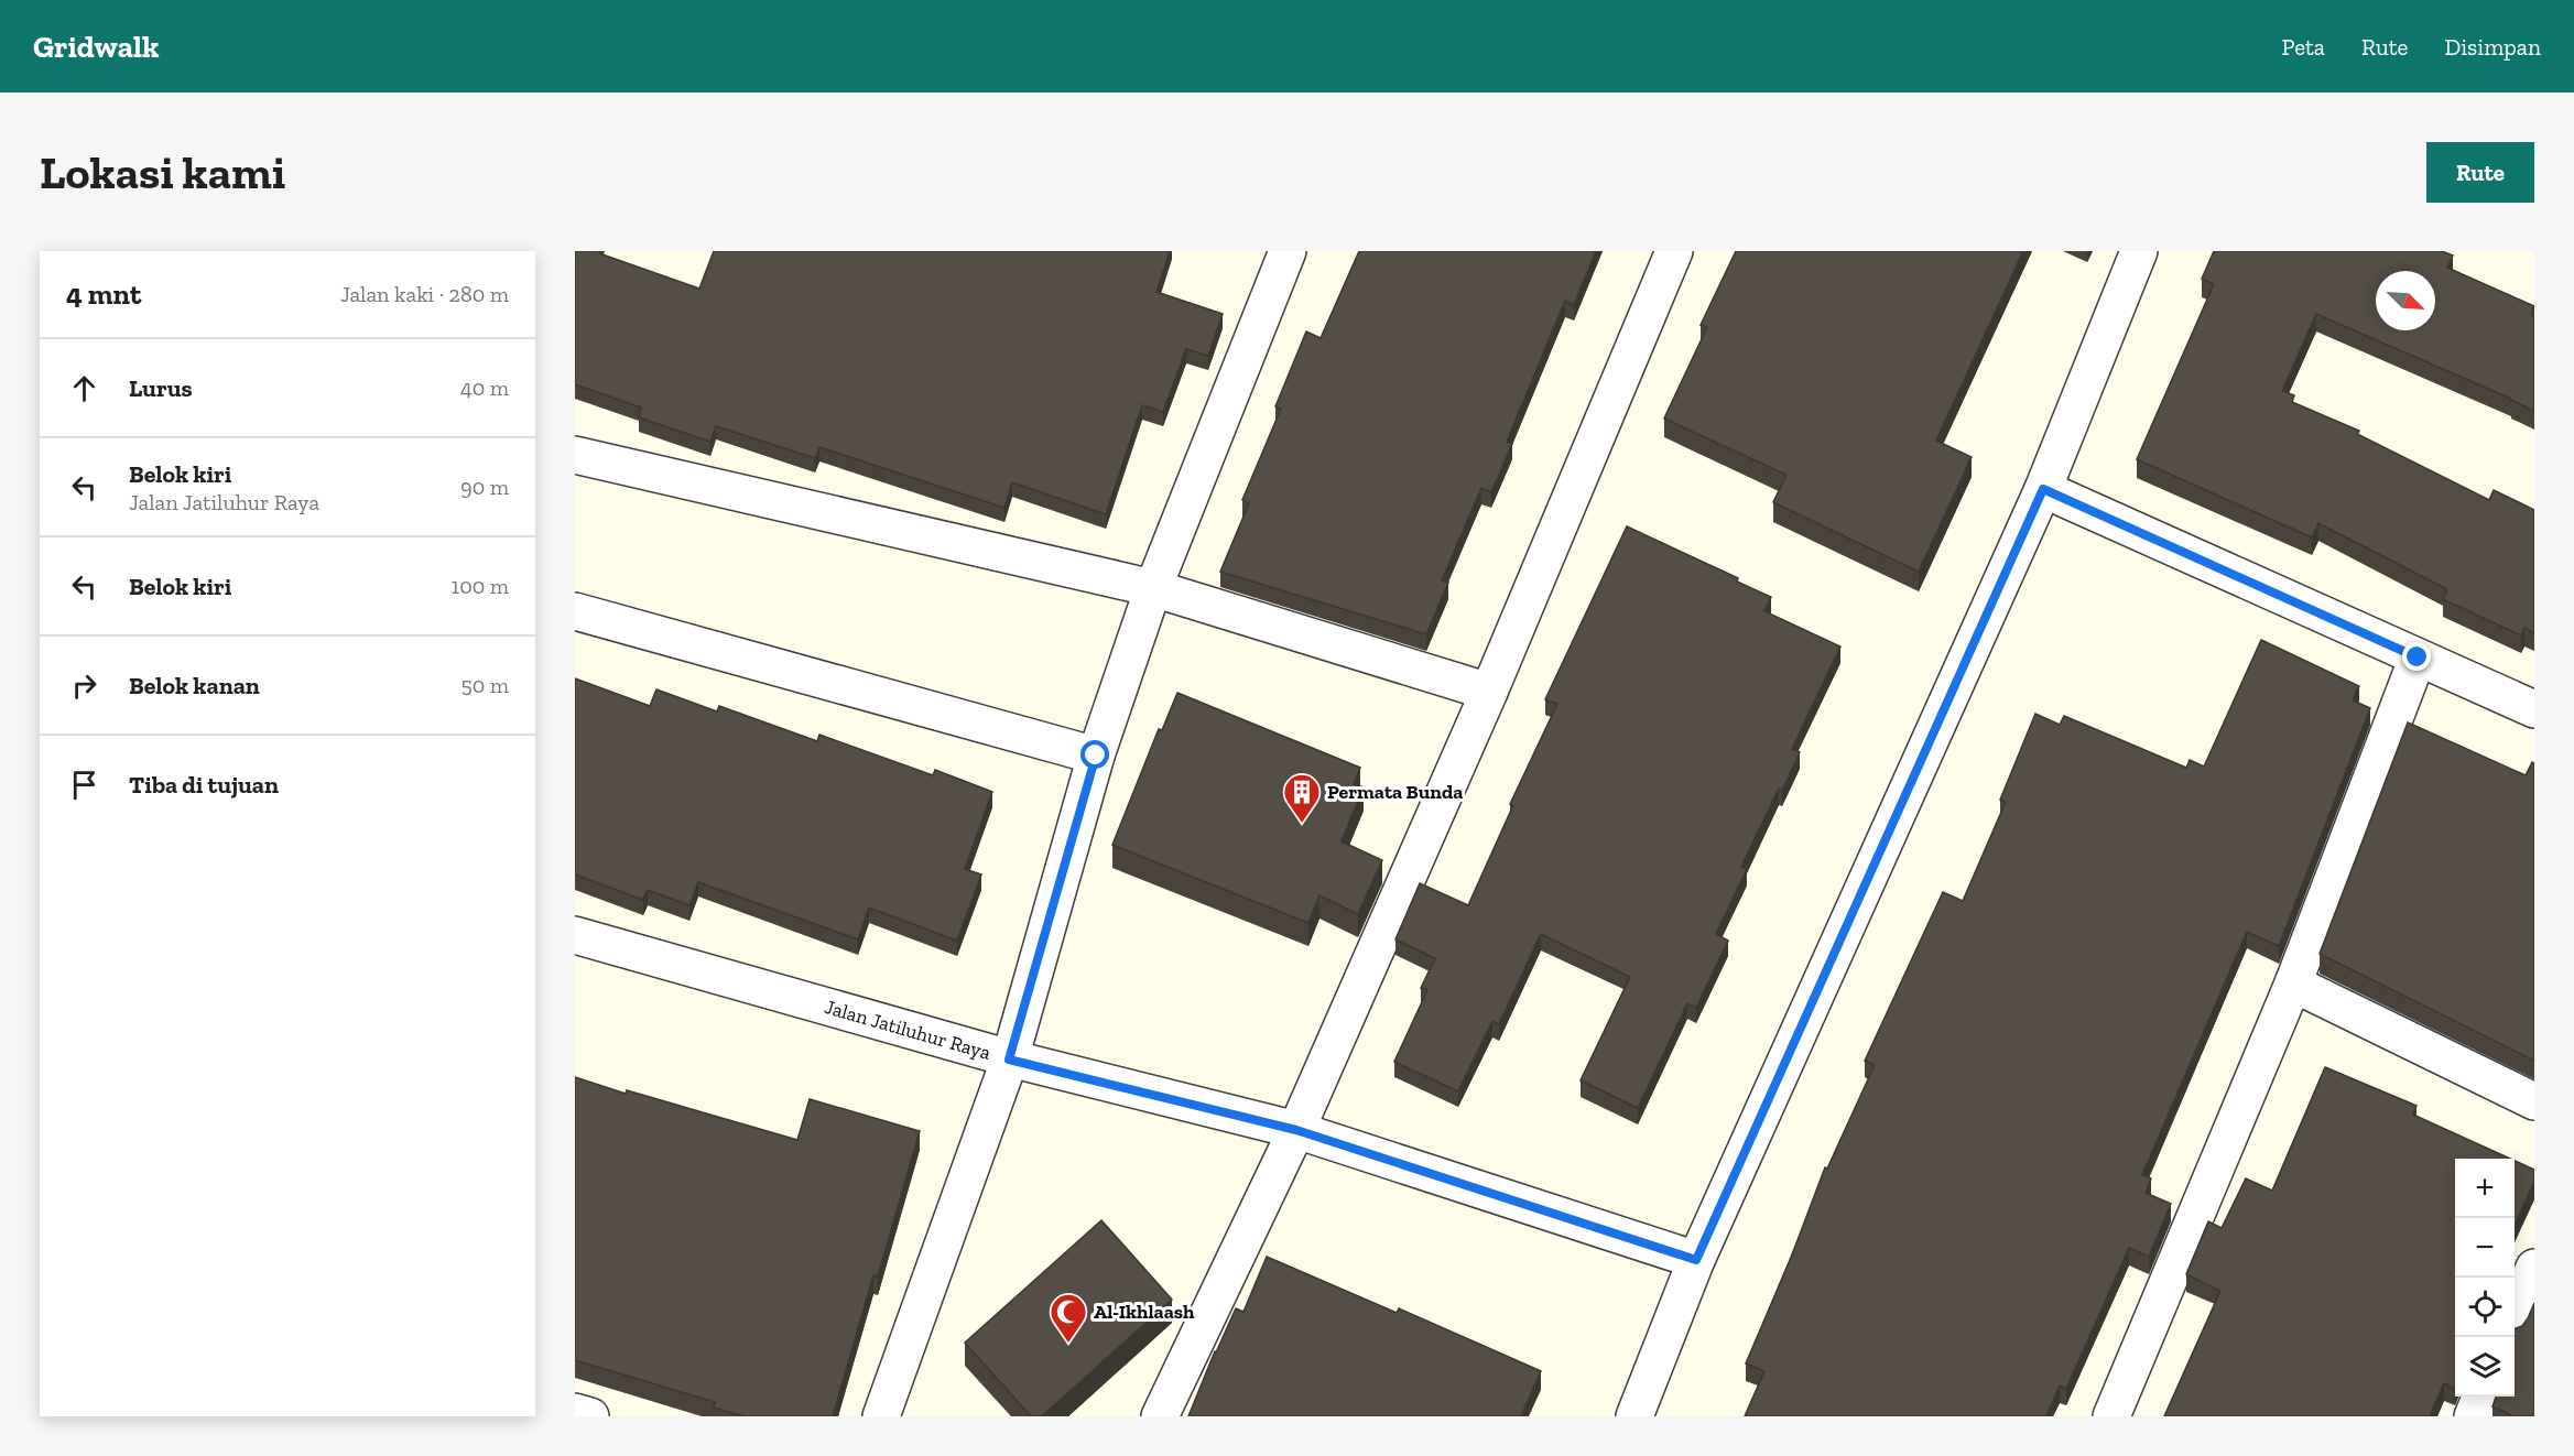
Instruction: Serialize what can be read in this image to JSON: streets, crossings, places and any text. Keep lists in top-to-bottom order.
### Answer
{
  "streets": {
    "street": ["Jalan Jatiluhur Raya"]
  },
  "places": {
    "building": ["Permata Bunda"],
    "mosque": ["Al-Ikhlaash"]
  },
  "north": "bottom right",
  "page": {
    "header": "Gridwalk",
    "nav": ["Peta", "Rute", "Disimpan"],
    "buttons": "Rute",
    "title": "Lokasi kami",
    "heading": ["4 mnt", "Jalan kaki · 280 m"],
    "list": [
      ["Lurus", "40 m"],
      ["Belok kiri", "Jalan Jatiluhur Raya", "90 m"],
      ["Belok kiri", "100 m"],
      ["Belok kanan", "50 m"],
      "Tiba di tujuan"
    ],
    "map_buttons": ["+", "−"]
  }
}
